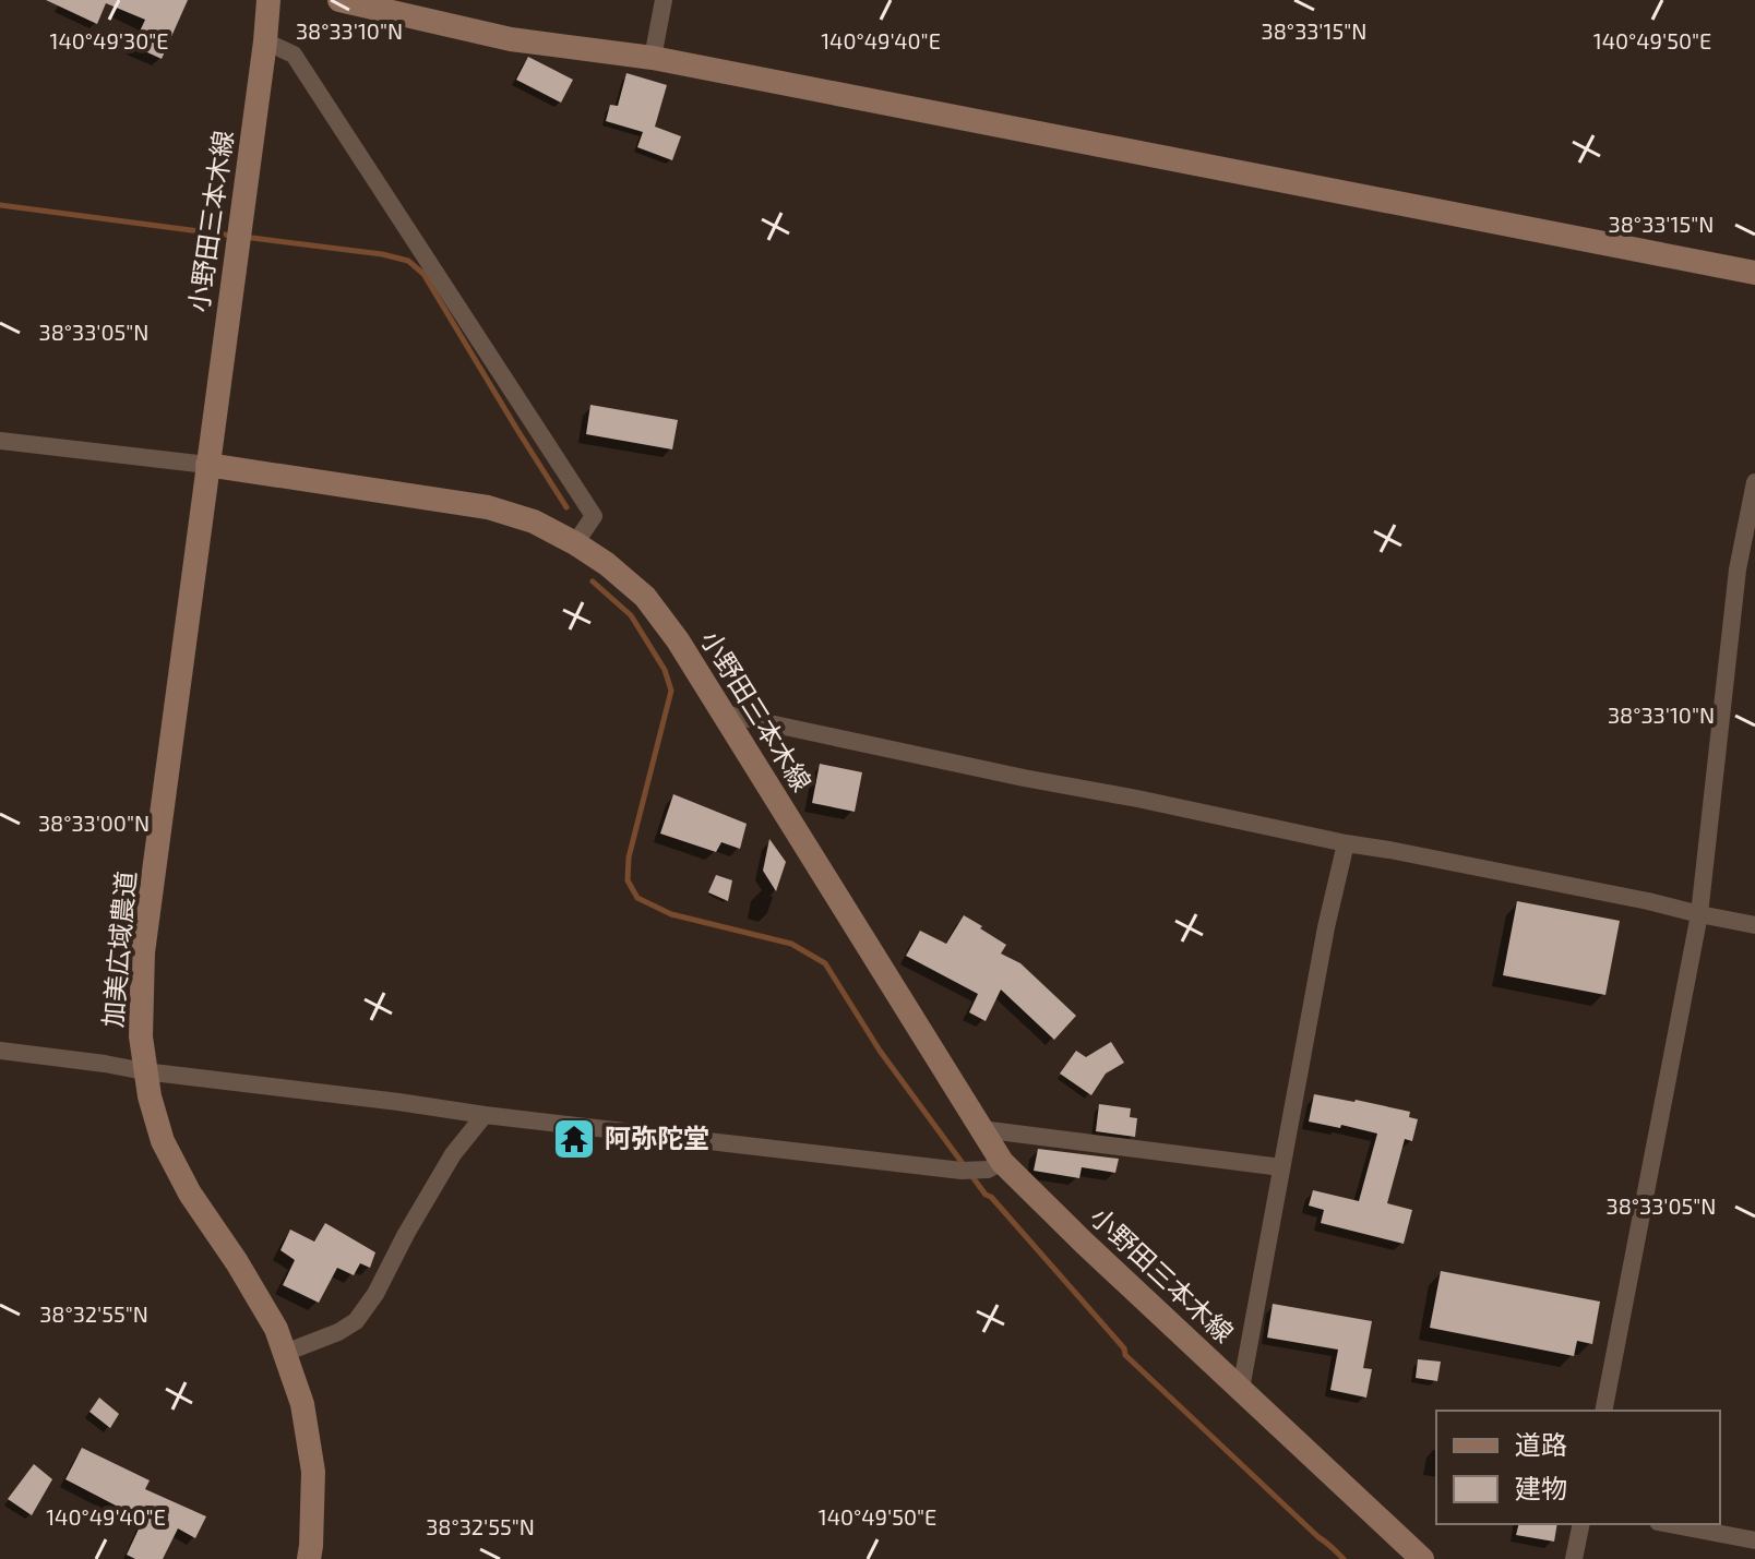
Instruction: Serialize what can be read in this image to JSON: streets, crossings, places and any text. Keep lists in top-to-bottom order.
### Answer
{
  "streets": {
    "street": ["小野田三本木線", "加美広域農道"]
  },
  "crossings": [
    ["小野田三本木線", "加美広域農道"]
  ],
  "places": {
    "temple": ["阿弥陀堂"]
  },
  "legend": ["道路", "建物"],
  "coordinates": [
    "38°33'10\"N",
    "38°33'15\"N",
    "140°49'30\"E",
    "140°49'40\"E",
    "140°49'50\"E",
    "38°33'05\"N",
    "38°33'00\"N",
    "38°32'55\"N"
  ]
}
